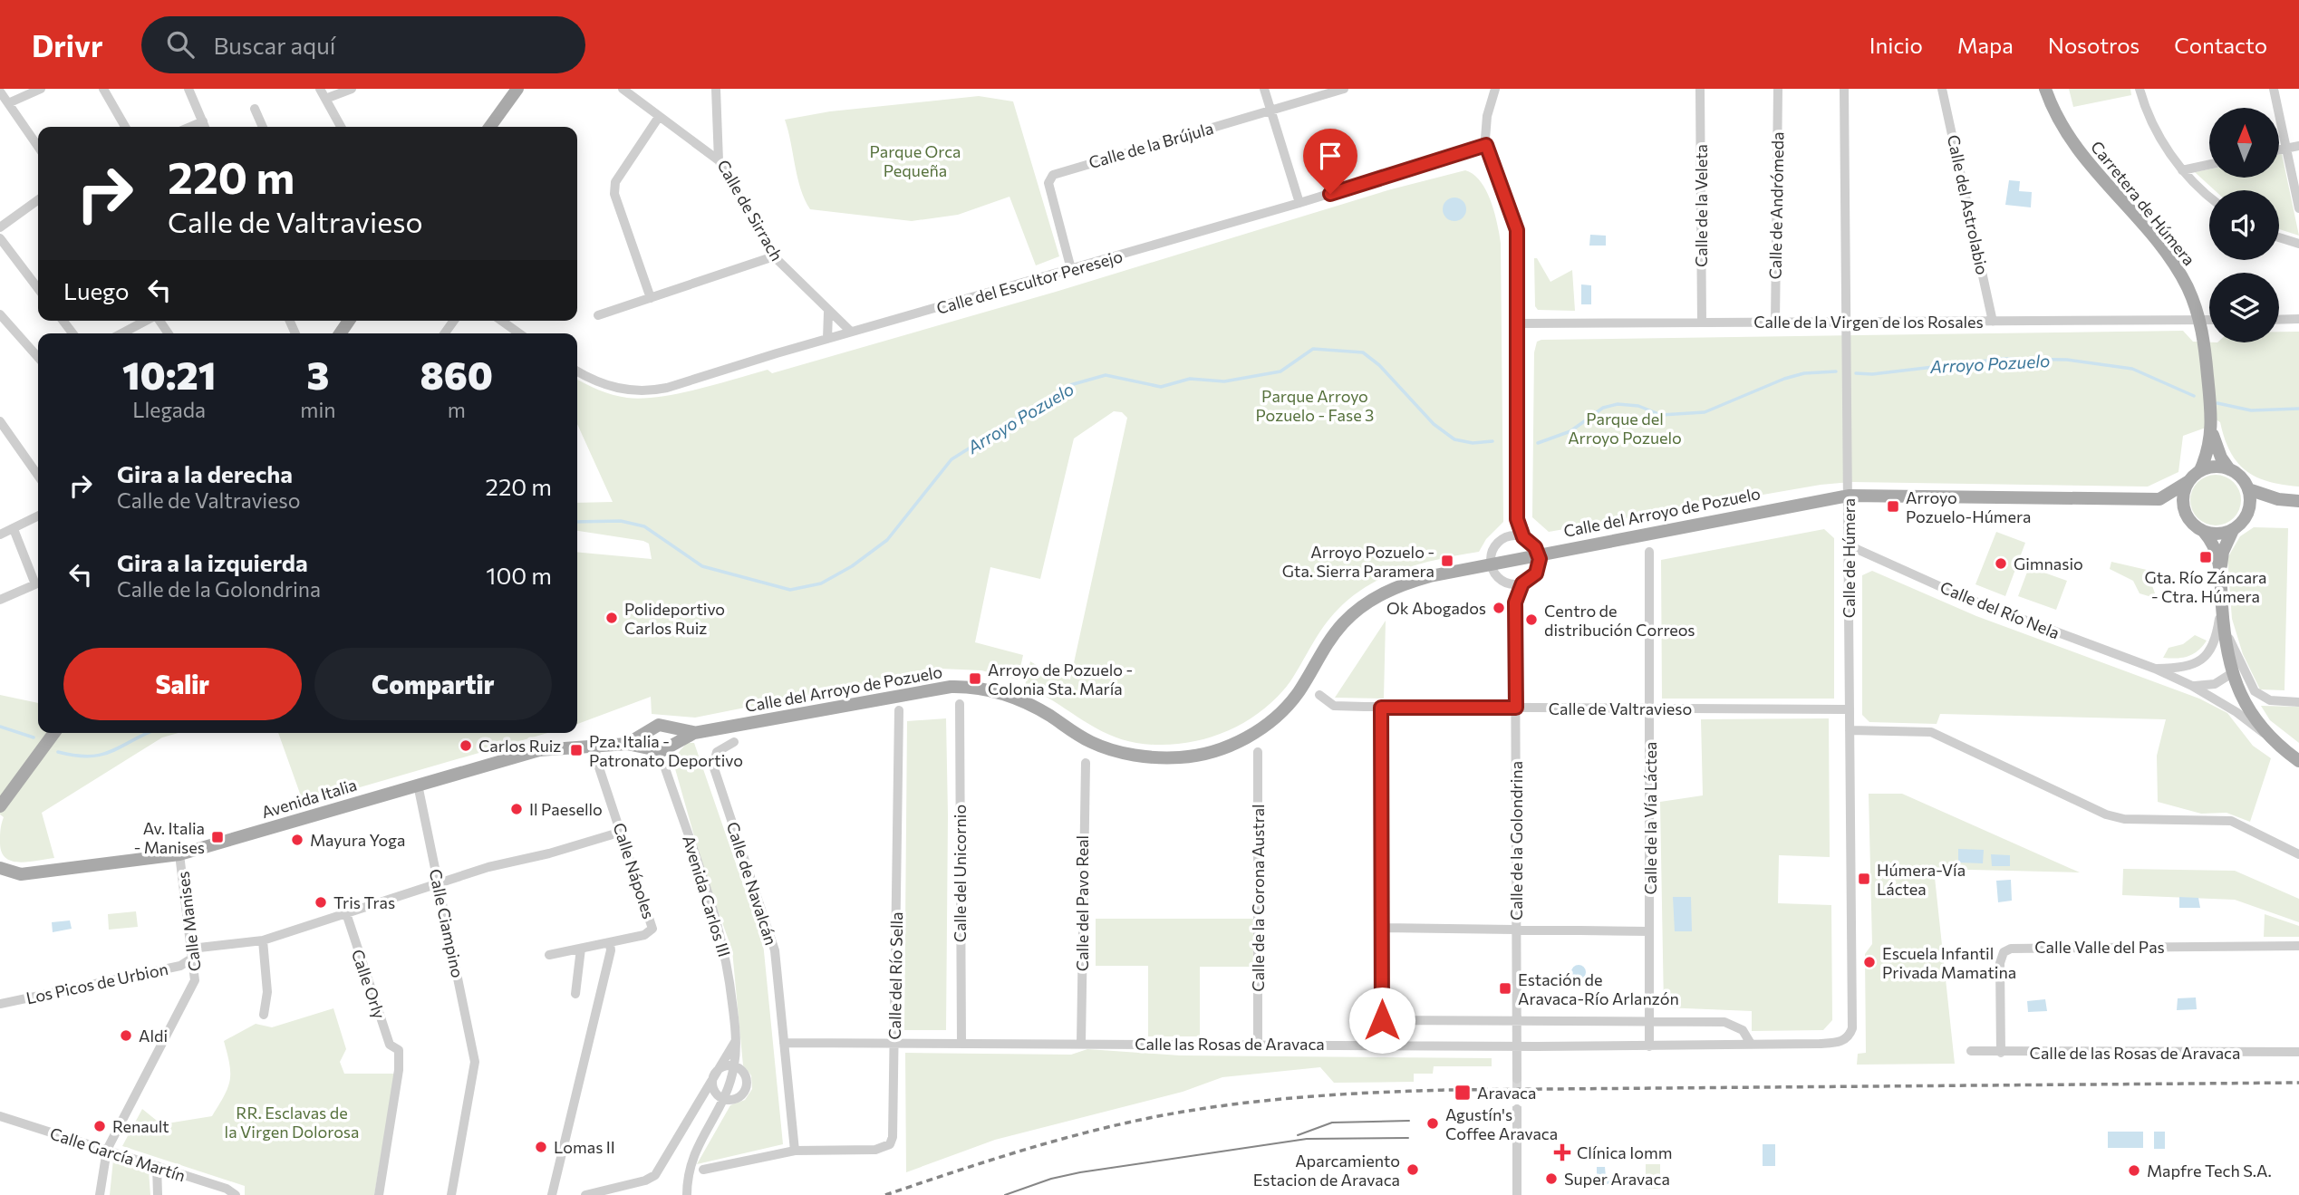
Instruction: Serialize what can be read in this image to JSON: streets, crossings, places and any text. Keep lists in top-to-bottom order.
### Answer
{
  "streets": {
    "main road": ["Carretera de Húmera", "Calle del Arroyo de Pozuelo", "Avenida Italia"],
    "street": [
      "Calle de la Brújula",
      "Calle del Astrolabio",
      "Calle de la Veleta",
      "Calle de Andrómeda",
      "Calle de Sirrach",
      "Calle del Escultor Peresejo",
      "Calle de la Virgen de los Rosales",
      "Calle de Húmera",
      "Calle del Río Nela",
      "Calle de Valtravieso",
      "Calle de la Vía Láctea",
      "Calle de la Golondrina",
      "Calle Nápoles",
      "Calle del Unicornio",
      "Calle de Navalcán",
      "Avenida Carlos III",
      "Calle de la Corona Austral",
      "Calle del Pavo Real",
      "Calle Manises",
      "Calle Ciampino",
      "Calle Valle del Pas",
      "Calle del Río Sella",
      "Los Picos de Urbion",
      "Calle Orly",
      "Calle las Rosas de Aravaca",
      "Calle de las Rosas de Aravaca",
      "Calle García Martín"
    ]
  },
  "crossings": [
    ["Calle de la Brújula", "Calle del Escultor Peresejo"],
    ["Carretera de Húmera", "Calle de la Virgen de los Rosales"],
    ["Calle del Astrolabio", "Calle de la Virgen de los Rosales"],
    ["Calle de la Veleta", "Calle de la Virgen de los Rosales"],
    ["Calle de Andrómeda", "Calle de la Virgen de los Rosales"],
    ["Calle de Sirrach", "Calle del Escultor Peresejo"],
    ["Calle de la Virgen de los Rosales", "Calle de Húmera"],
    ["Calle del Arroyo de Pozuelo", "Calle de Húmera"],
    ["Calle del Arroyo de Pozuelo", "Calle de la Golondrina"],
    ["Calle de Húmera", "Calle del Río Nela"],
    ["Calle de Húmera", "Calle de Valtravieso"],
    ["Calle de Húmera", "Calle las Rosas de Aravaca"],
    ["Calle de Valtravieso", "Calle de la Vía Láctea"],
    ["Calle de Valtravieso", "Calle de la Golondrina"],
    ["Avenida Italia", "Calle Nápoles"],
    ["Avenida Italia", "Avenida Carlos III"],
    ["Avenida Italia", "Calle Manises"],
    ["Avenida Italia", "Calle Ciampino"],
    ["Calle de la Vía Láctea", "Calle las Rosas de Aravaca"],
    ["Calle de la Golondrina", "Calle las Rosas de Aravaca"],
    ["Calle Nápoles", "Los Picos de Urbion"],
    ["Calle del Unicornio", "Calle las Rosas de Aravaca"],
    ["Calle de Navalcán", "Calle del Río Sella"],
    ["Calle de Navalcán", "Calle las Rosas de Aravaca"],
    ["Calle de la Corona Austral", "Calle las Rosas de Aravaca"],
    ["Calle del Pavo Real", "Calle las Rosas de Aravaca"],
    ["Calle Manises", "Los Picos de Urbion"],
    ["Calle Manises", "Calle García Martín"],
    ["Calle Ciampino", "Los Picos de Urbion"],
    ["Calle Valle del Pas", "Calle de las Rosas de Aravaca"],
    ["Calle del Río Sella", "Calle las Rosas de Aravaca"],
    ["Los Picos de Urbion", "Calle Orly"]
  ],
  "water": ["Arroyo Pozuelo"],
  "parks": [
    "Parque Orca Pequeña",
    "Parque Arroyo Pozuelo - Fase 3",
    "Parque del Arroyo Pozuelo",
    "RR. Esclavas de la Virgen Dolorosa"
  ],
  "places": {
    "transit": [
      "Arroyo Pozuelo-Húmera",
      "Gta. Río Záncara - Ctra. Húmera",
      "Arroyo Pozuelo - Gta. Sierra Paramera",
      "Arroyo de Pozuelo - Colonia Sta. María",
      "Pza. Italia - Patronato Deportivo",
      "Av. Italia - Manises",
      "Húmera-Vía Láctea",
      "Estación de Aravaca-Río Arlanzón",
      "Aravaca"
    ],
    "other": [
      "Gimnasio",
      "Ok Abogados",
      "Polideportivo Carlos Ruiz",
      "Centro de distribución Correos",
      "Carlos Ruiz",
      "Il Paesello",
      "Mayura Yoga",
      "Tris Tras",
      "Escuela Infantil Privada Mamatina",
      "Aldi",
      "Agustín's Coffee Aravaca",
      "Renault",
      "Lomas II",
      "Aparcamiento Estacion de Aravaca",
      "Mapfre Tech S.A.",
      "Super Aravaca"
    ],
    "health": ["Clínica Iomm"]
  },
  "north": "top",
  "page": {
    "header": "Drivr",
    "search": "Buscar aquí",
    "nav": [
      "Inicio",
      "Mapa",
      "Nosotros",
      "Contacto"
    ],
    "turn": ["220 m", "Calle de Valtravieso"],
    "then": "Luego",
    "eta": [
      "10:21",
      "Llegada",
      "3",
      "min",
      "860",
      "m"
    ],
    "list": [
      {
        "name": "Gira a la derecha",
        "note": "Calle de Valtravieso",
        "value": "220 m"
      },
      {
        "name": "Gira a la izquierda",
        "note": "Calle de la Golondrina",
        "value": "100 m"
      }
    ],
    "buttons": ["Salir", "Compartir"]
  }
}
